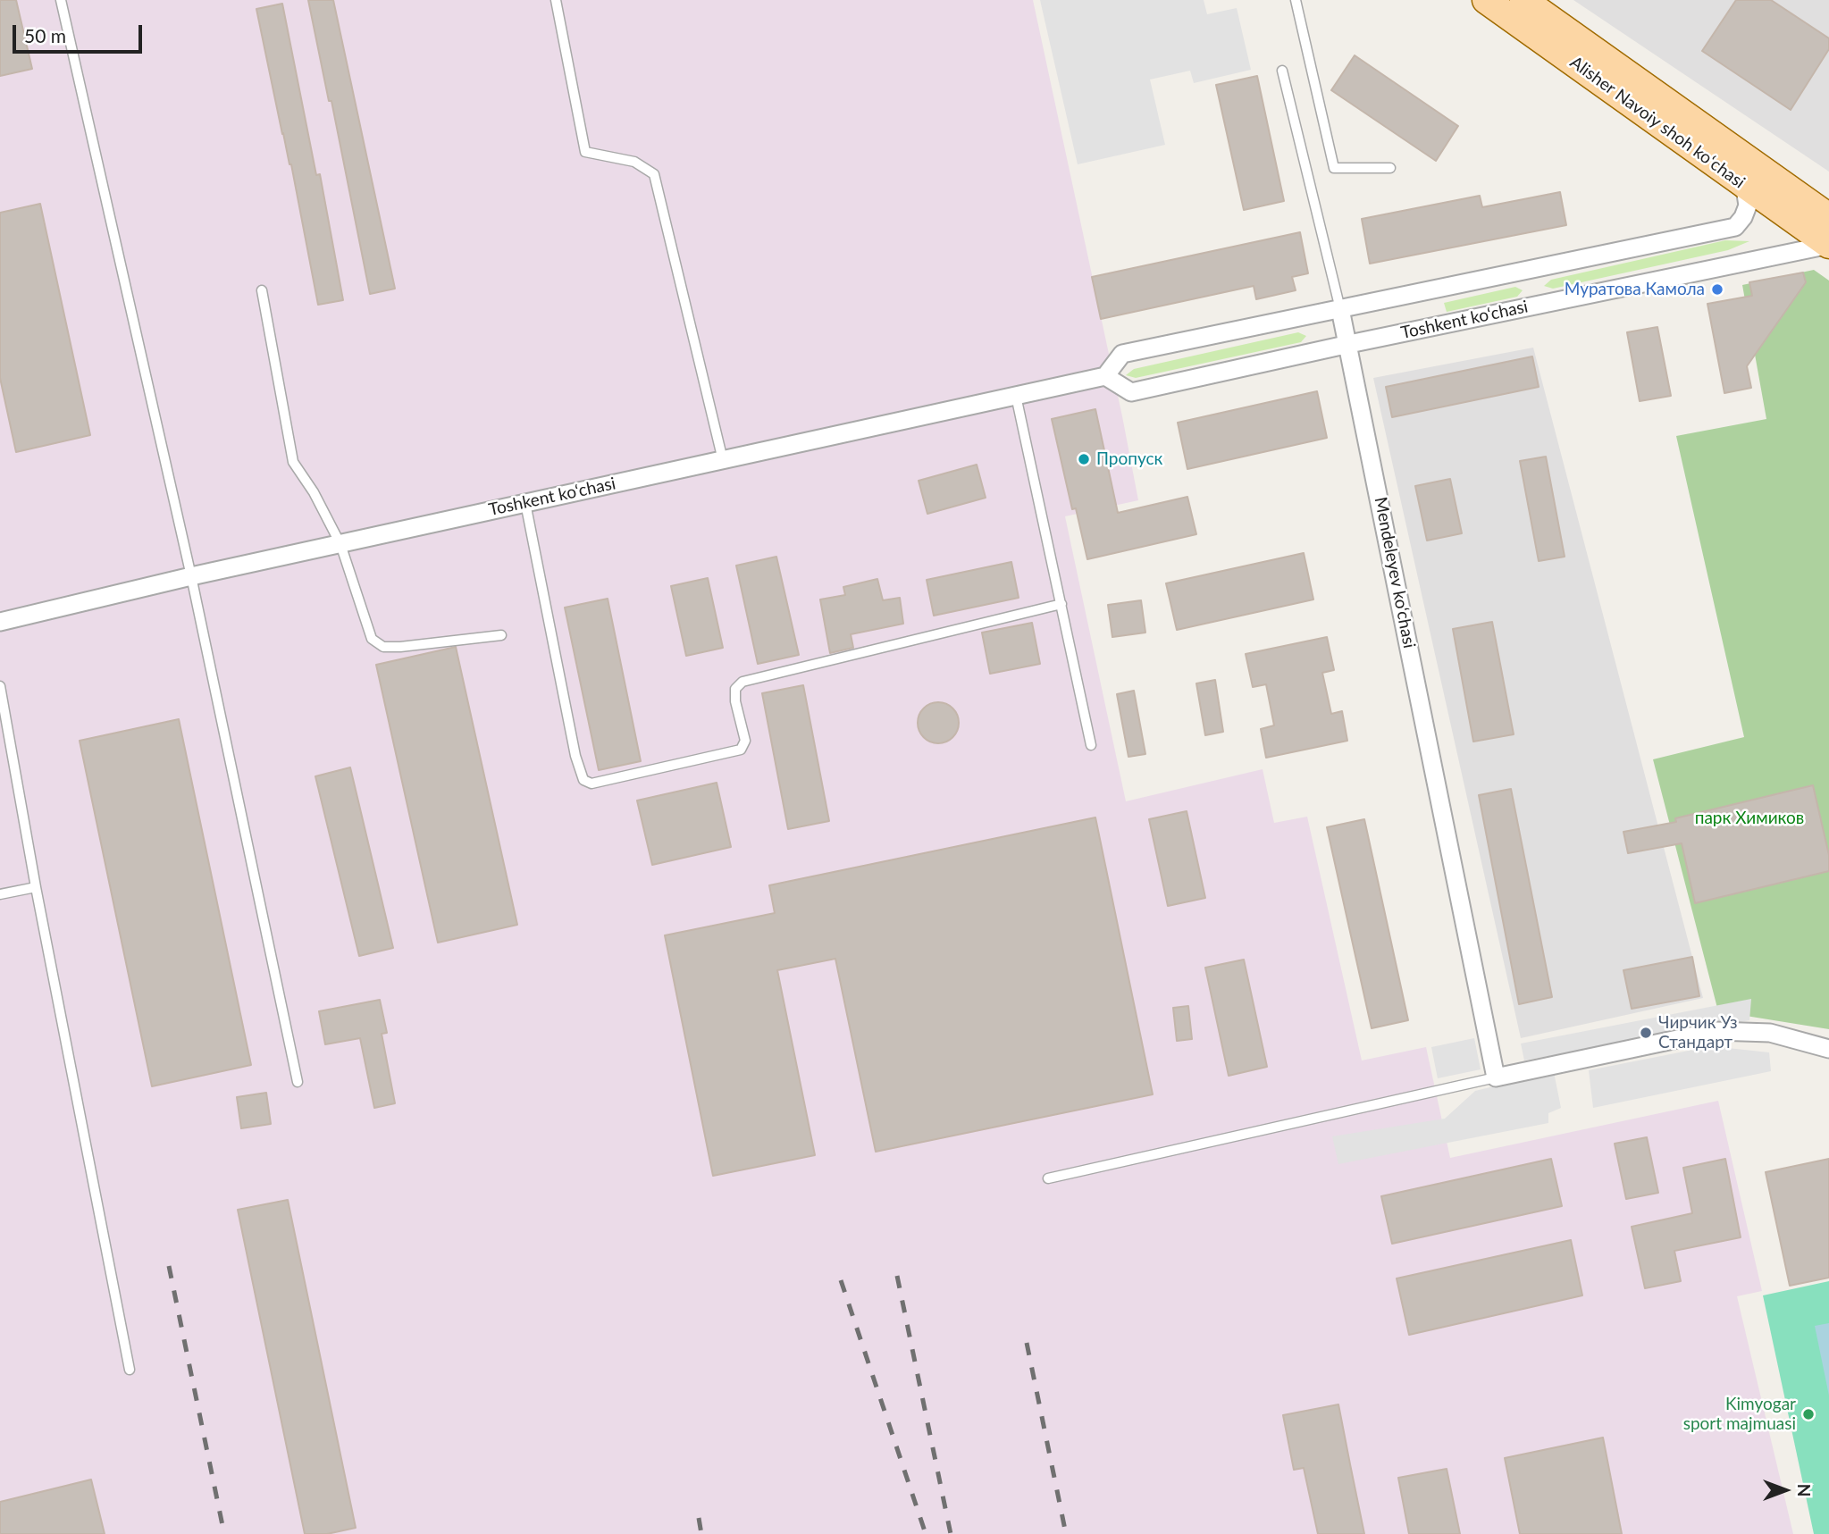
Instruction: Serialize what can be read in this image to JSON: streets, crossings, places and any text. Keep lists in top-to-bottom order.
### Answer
{
  "streets": {
    "main road": ["Alisher Navoiy shoh koʻchasi"],
    "street": ["Toshkent ko‘chasi", "Mendeleyev ko‘chasi"]
  },
  "crossings": [
    ["Alisher Navoiy shoh koʻchasi", "Toshkent ko‘chasi"],
    ["Toshkent ko‘chasi", "Mendeleyev ko‘chasi"]
  ],
  "parks": ["парк Химиков"],
  "places": [
    "Муратова Камола",
    "Пропуск",
    "Чирчик Уз Стандарт",
    "Kimyogar sport majmuasi"
  ],
  "scale_bar": "50 m",
  "north": "right"
}
